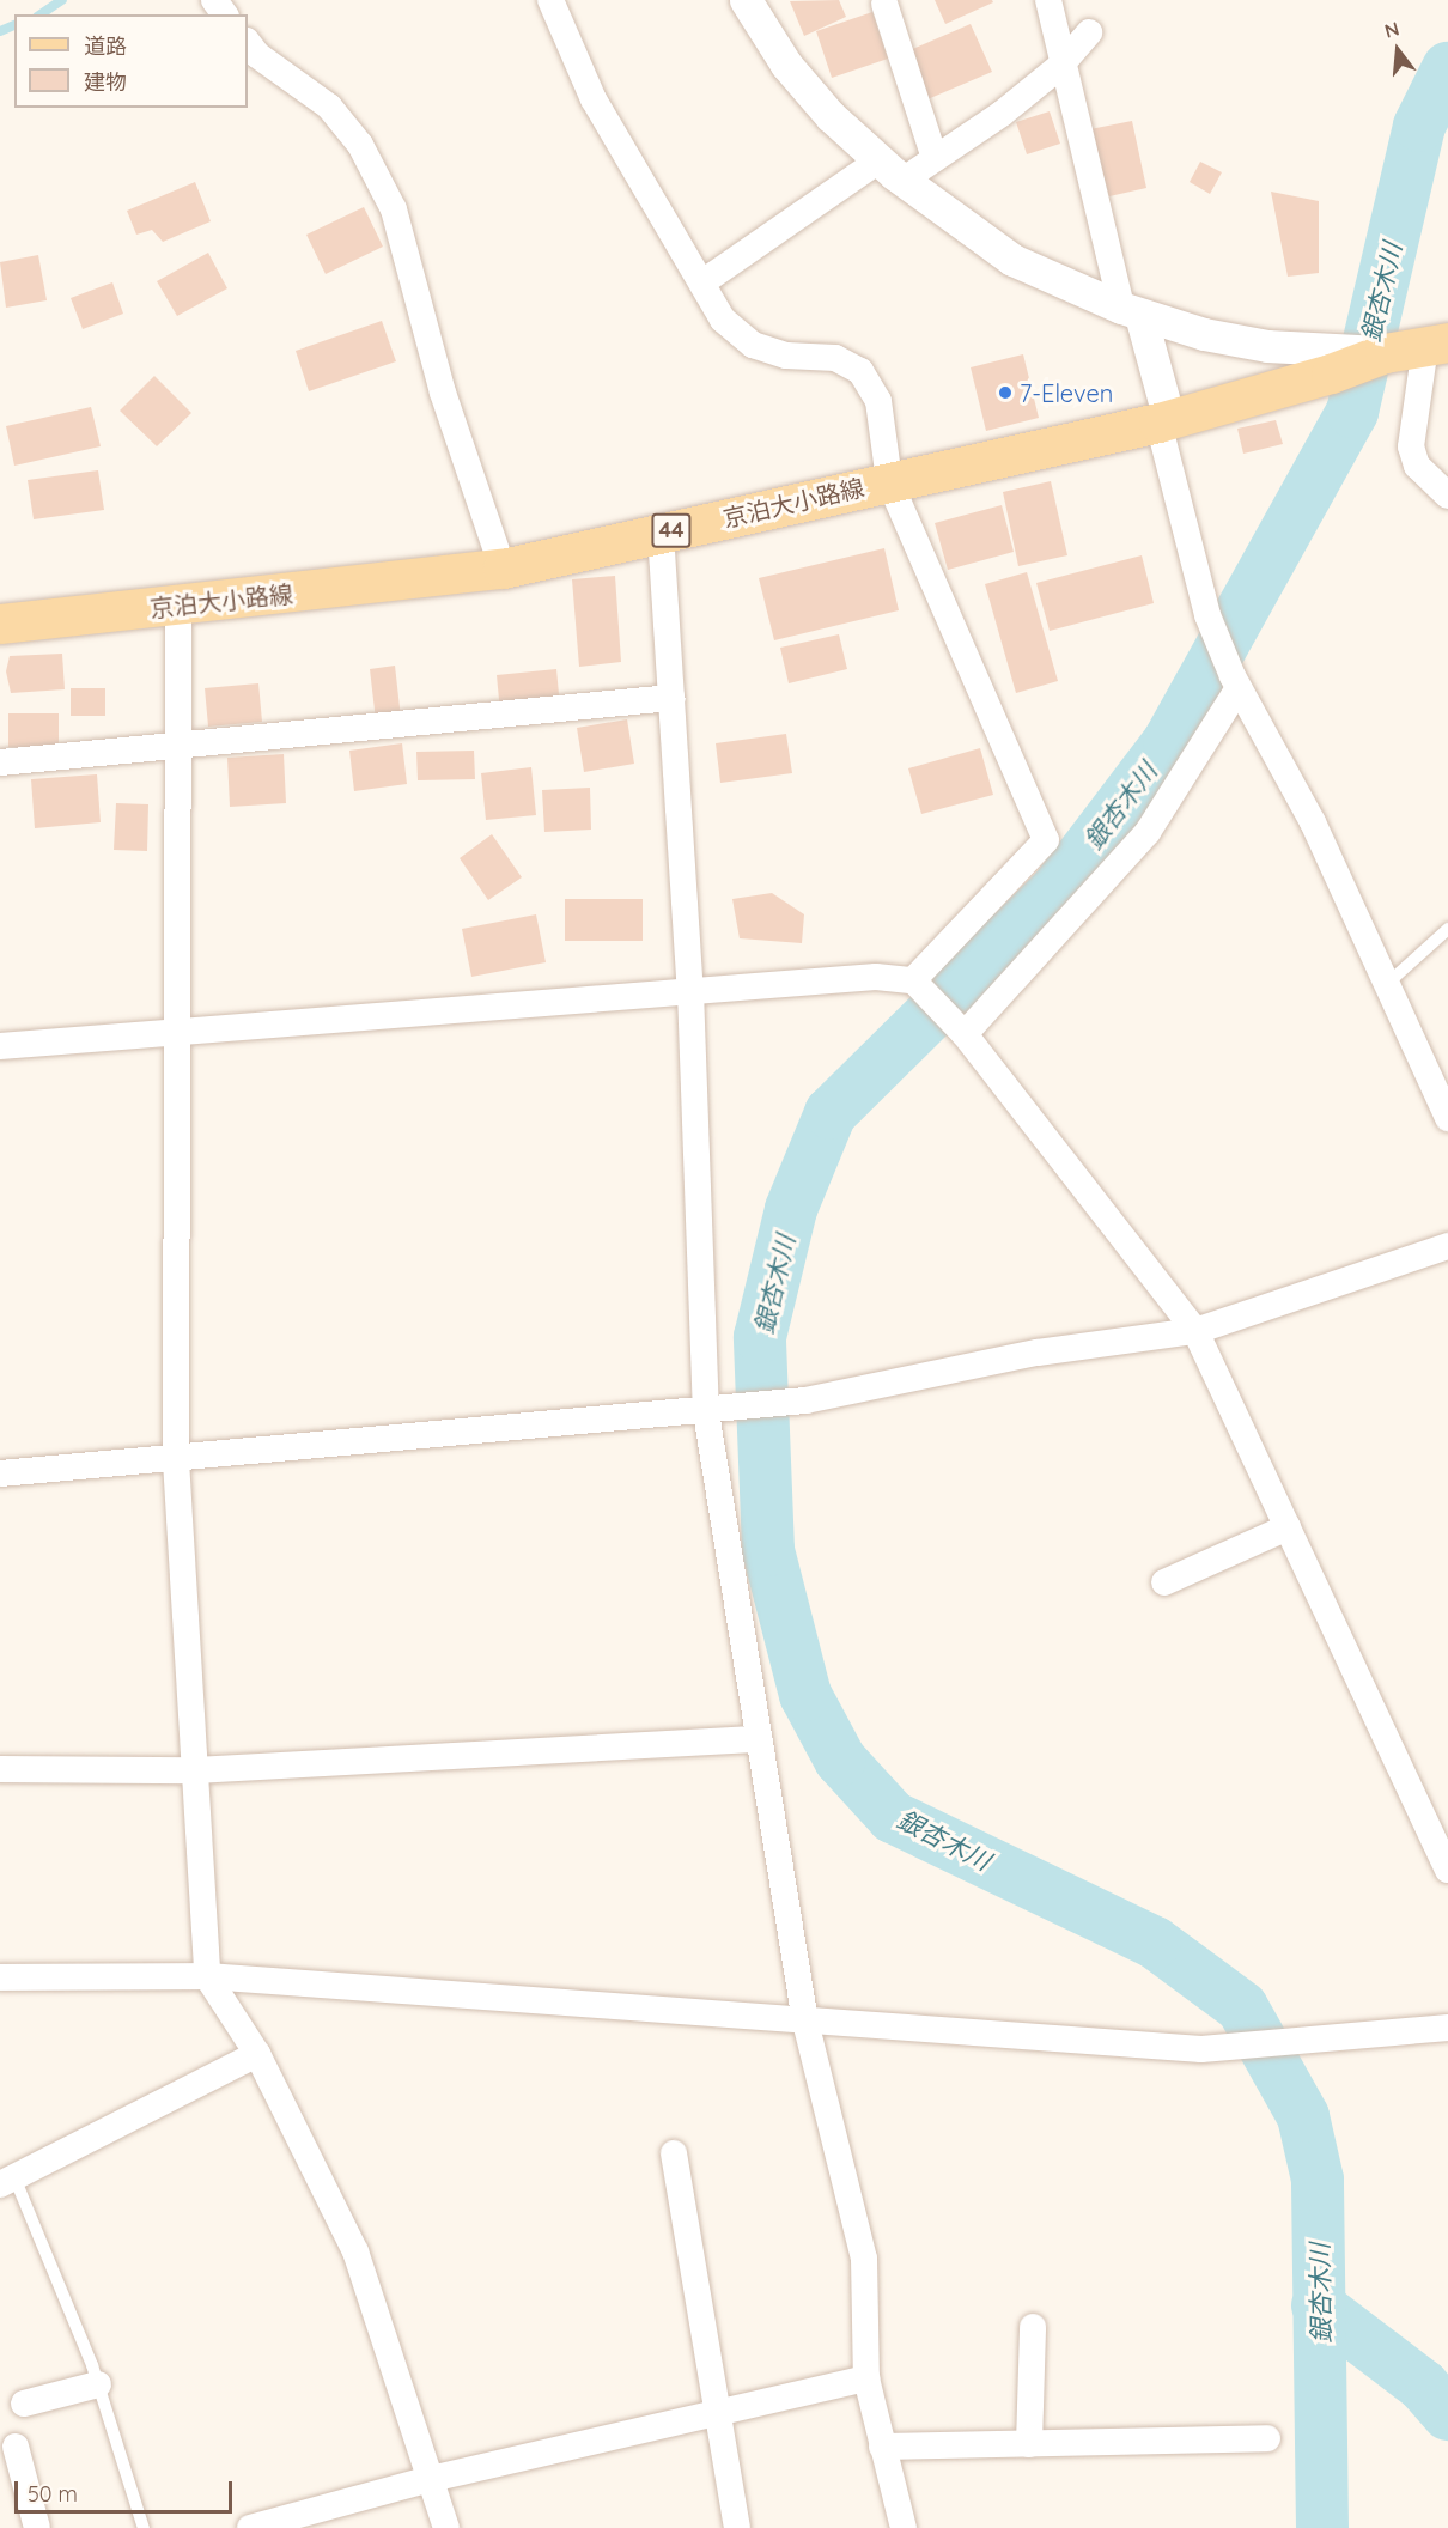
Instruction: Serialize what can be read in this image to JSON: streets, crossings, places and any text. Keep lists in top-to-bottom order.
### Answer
{
  "streets": {
    "main road": ["京泊大小路線", "44"]
  },
  "water": ["銀杏木川"],
  "places": ["7-Eleven"],
  "legend": ["道路", "建物"],
  "scale_bar": "50 m",
  "north": "top"
}
